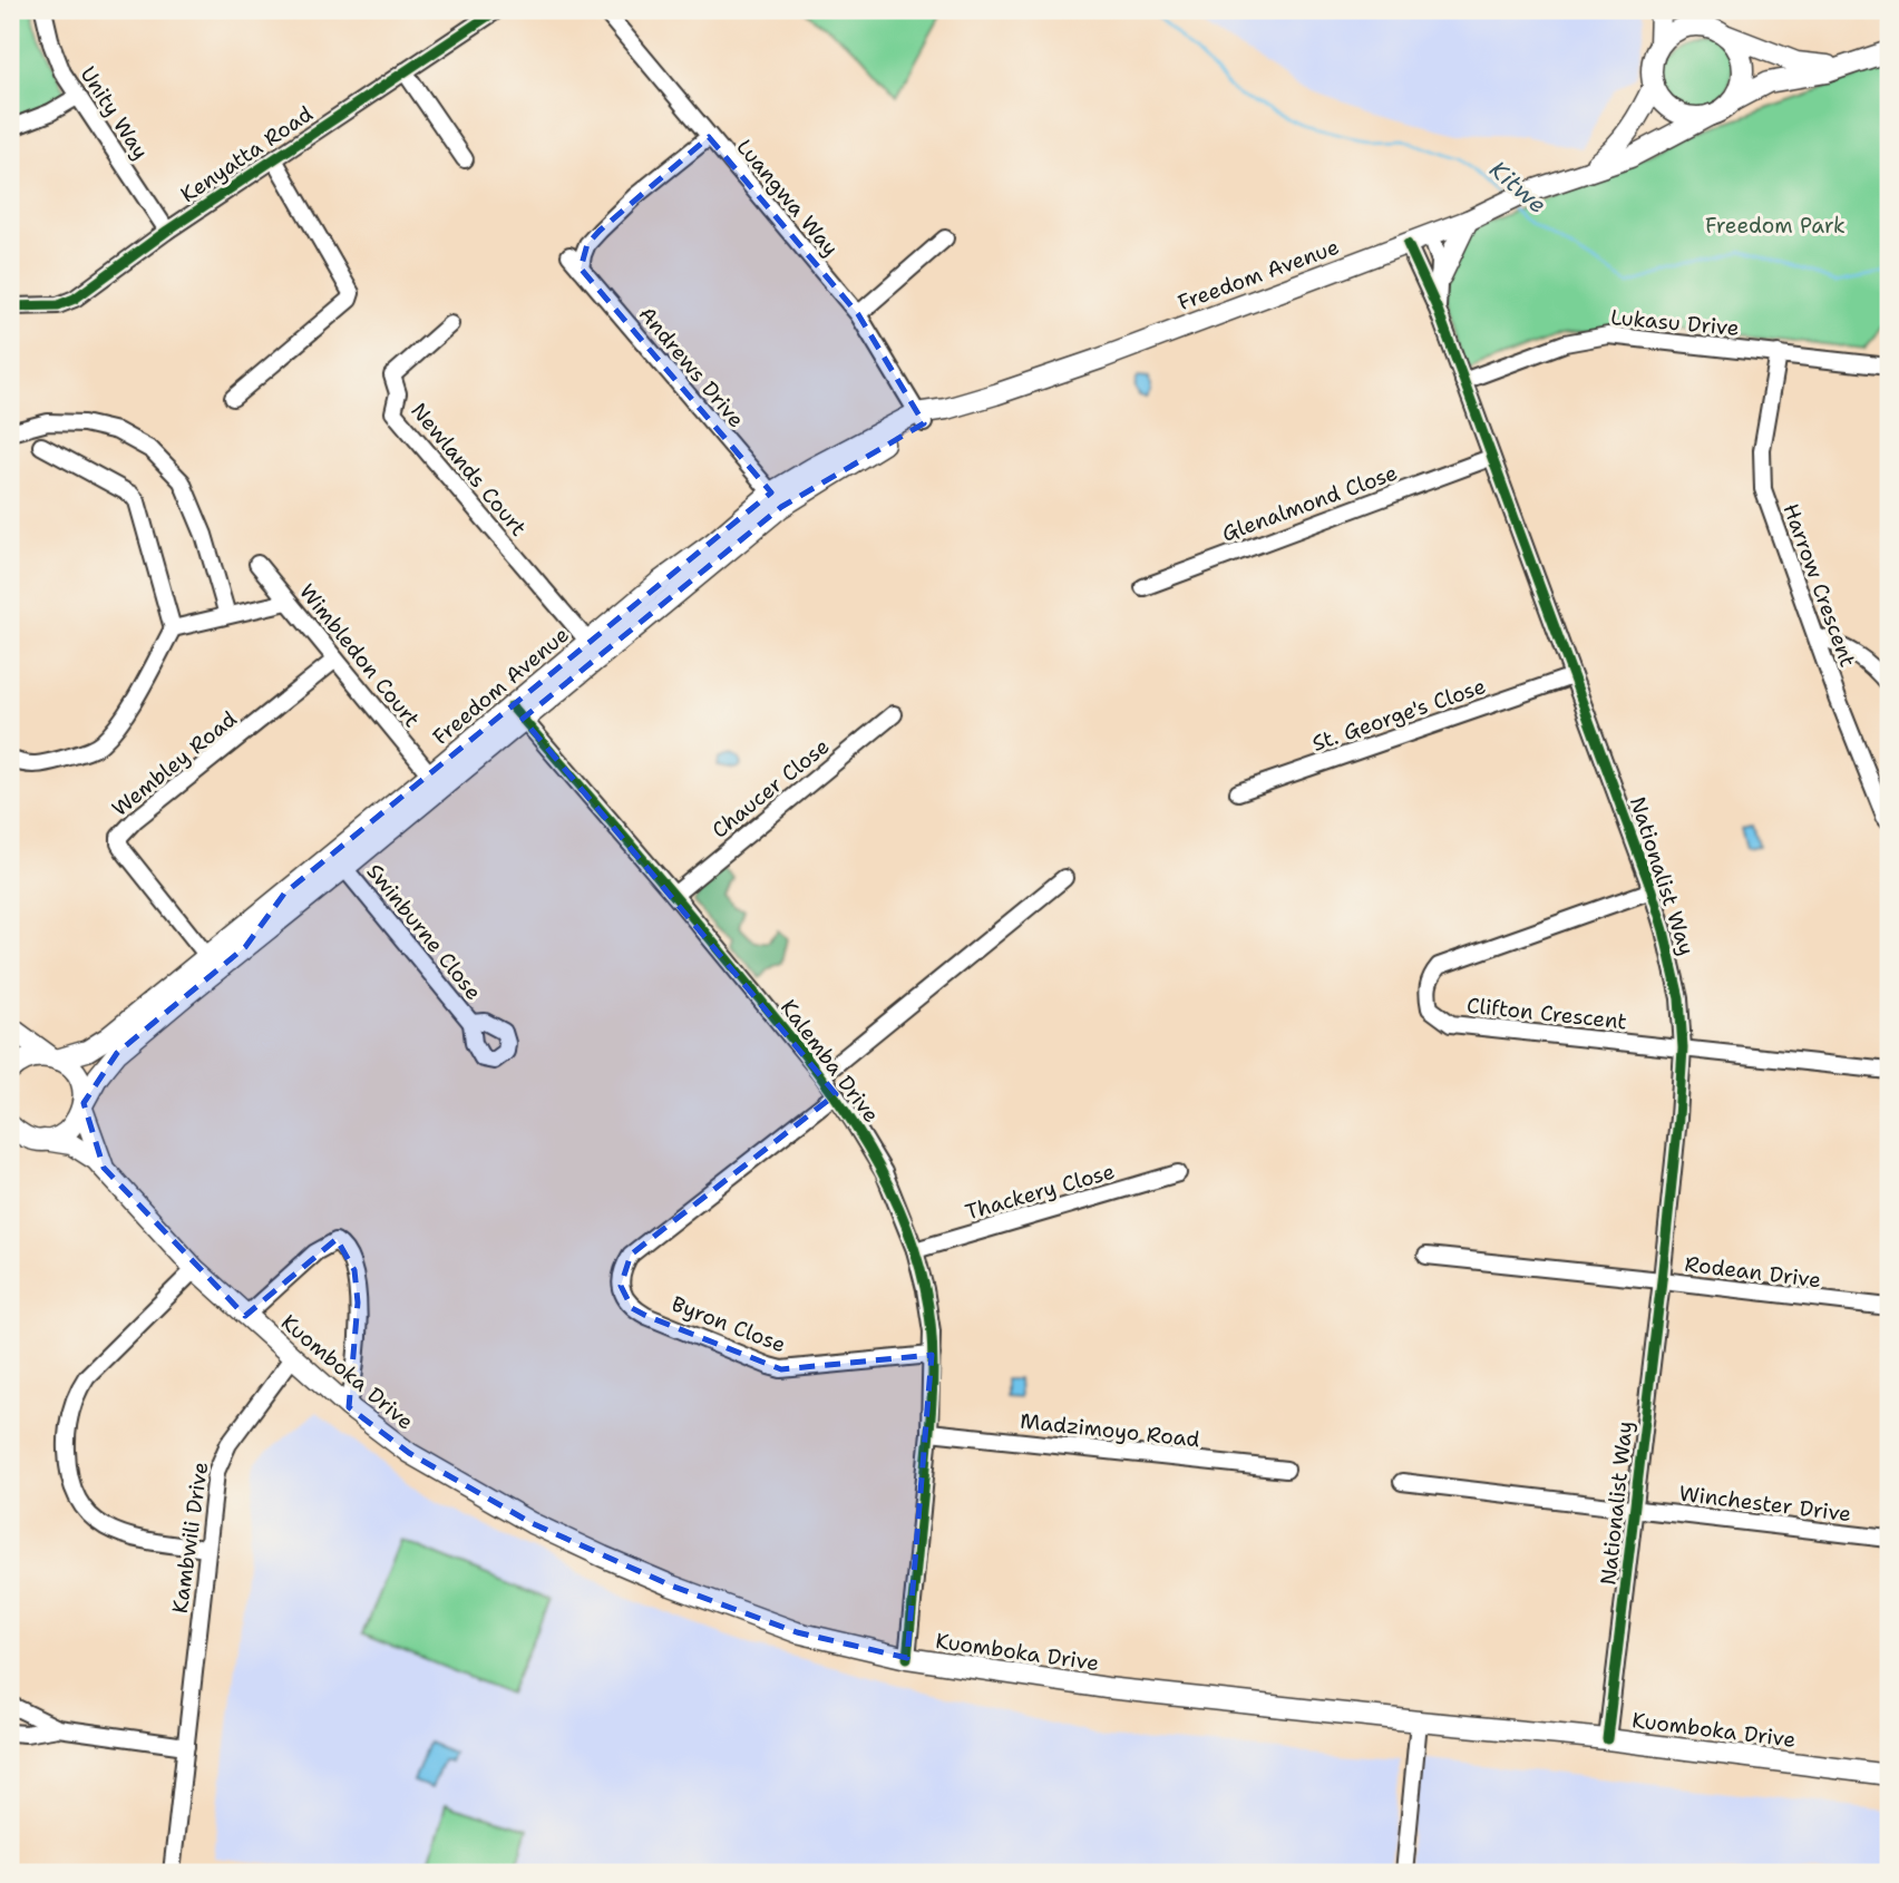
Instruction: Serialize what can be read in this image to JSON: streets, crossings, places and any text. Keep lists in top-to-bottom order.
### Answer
{
  "streets": {
    "main road": ["Freedom Avenue", "Kuomboka Drive"],
    "street": [
      "Unity Way",
      "Kenyatta Road",
      "Luangwa Way",
      "Lukasu Drive",
      "Andrews Drive",
      "Newlands Court",
      "Glenalmond Close",
      "Harrow Crescent",
      "Wimbledon Court",
      "St. George's Close",
      "Wembley Road",
      "Chaucer Close",
      "Nationalist Way",
      "Swinburne Close",
      "Clifton Crescent",
      "Kalemba Drive",
      "Thackery Close",
      "Rodean Drive",
      "Byron Close",
      "Madzimoyo Road",
      "Winchester Drive",
      "Kambwili Drive"
    ]
  },
  "crossings": [
    ["Unity Way", "Kenyatta Road"],
    ["Luangwa Way", "Freedom Avenue"],
    ["Freedom Avenue", "Andrews Drive"],
    ["Freedom Avenue", "Newlands Court"],
    ["Freedom Avenue", "Wimbledon Court"],
    ["Freedom Avenue", "Wembley Road"],
    ["Freedom Avenue", "Nationalist Way"],
    ["Freedom Avenue", "Swinburne Close"],
    ["Freedom Avenue", "Kalemba Drive"],
    ["Lukasu Drive", "Harrow Crescent"],
    ["Lukasu Drive", "Nationalist Way"],
    ["Glenalmond Close", "Nationalist Way"],
    ["Wimbledon Court", "Wembley Road"],
    ["St. George's Close", "Nationalist Way"],
    ["Chaucer Close", "Kalemba Drive"],
    ["Nationalist Way", "Clifton Crescent"],
    ["Nationalist Way", "Rodean Drive"],
    ["Nationalist Way", "Kuomboka Drive"],
    ["Nationalist Way", "Winchester Drive"],
    ["Kalemba Drive", "Thackery Close"],
    ["Kalemba Drive", "Byron Close"],
    ["Kalemba Drive", "Kuomboka Drive"],
    ["Kalemba Drive", "Madzimoyo Road"],
    ["Kuomboka Drive", "Kambwili Drive"]
  ],
  "water": ["Kitwe"],
  "parks": ["Freedom Park"]
}
